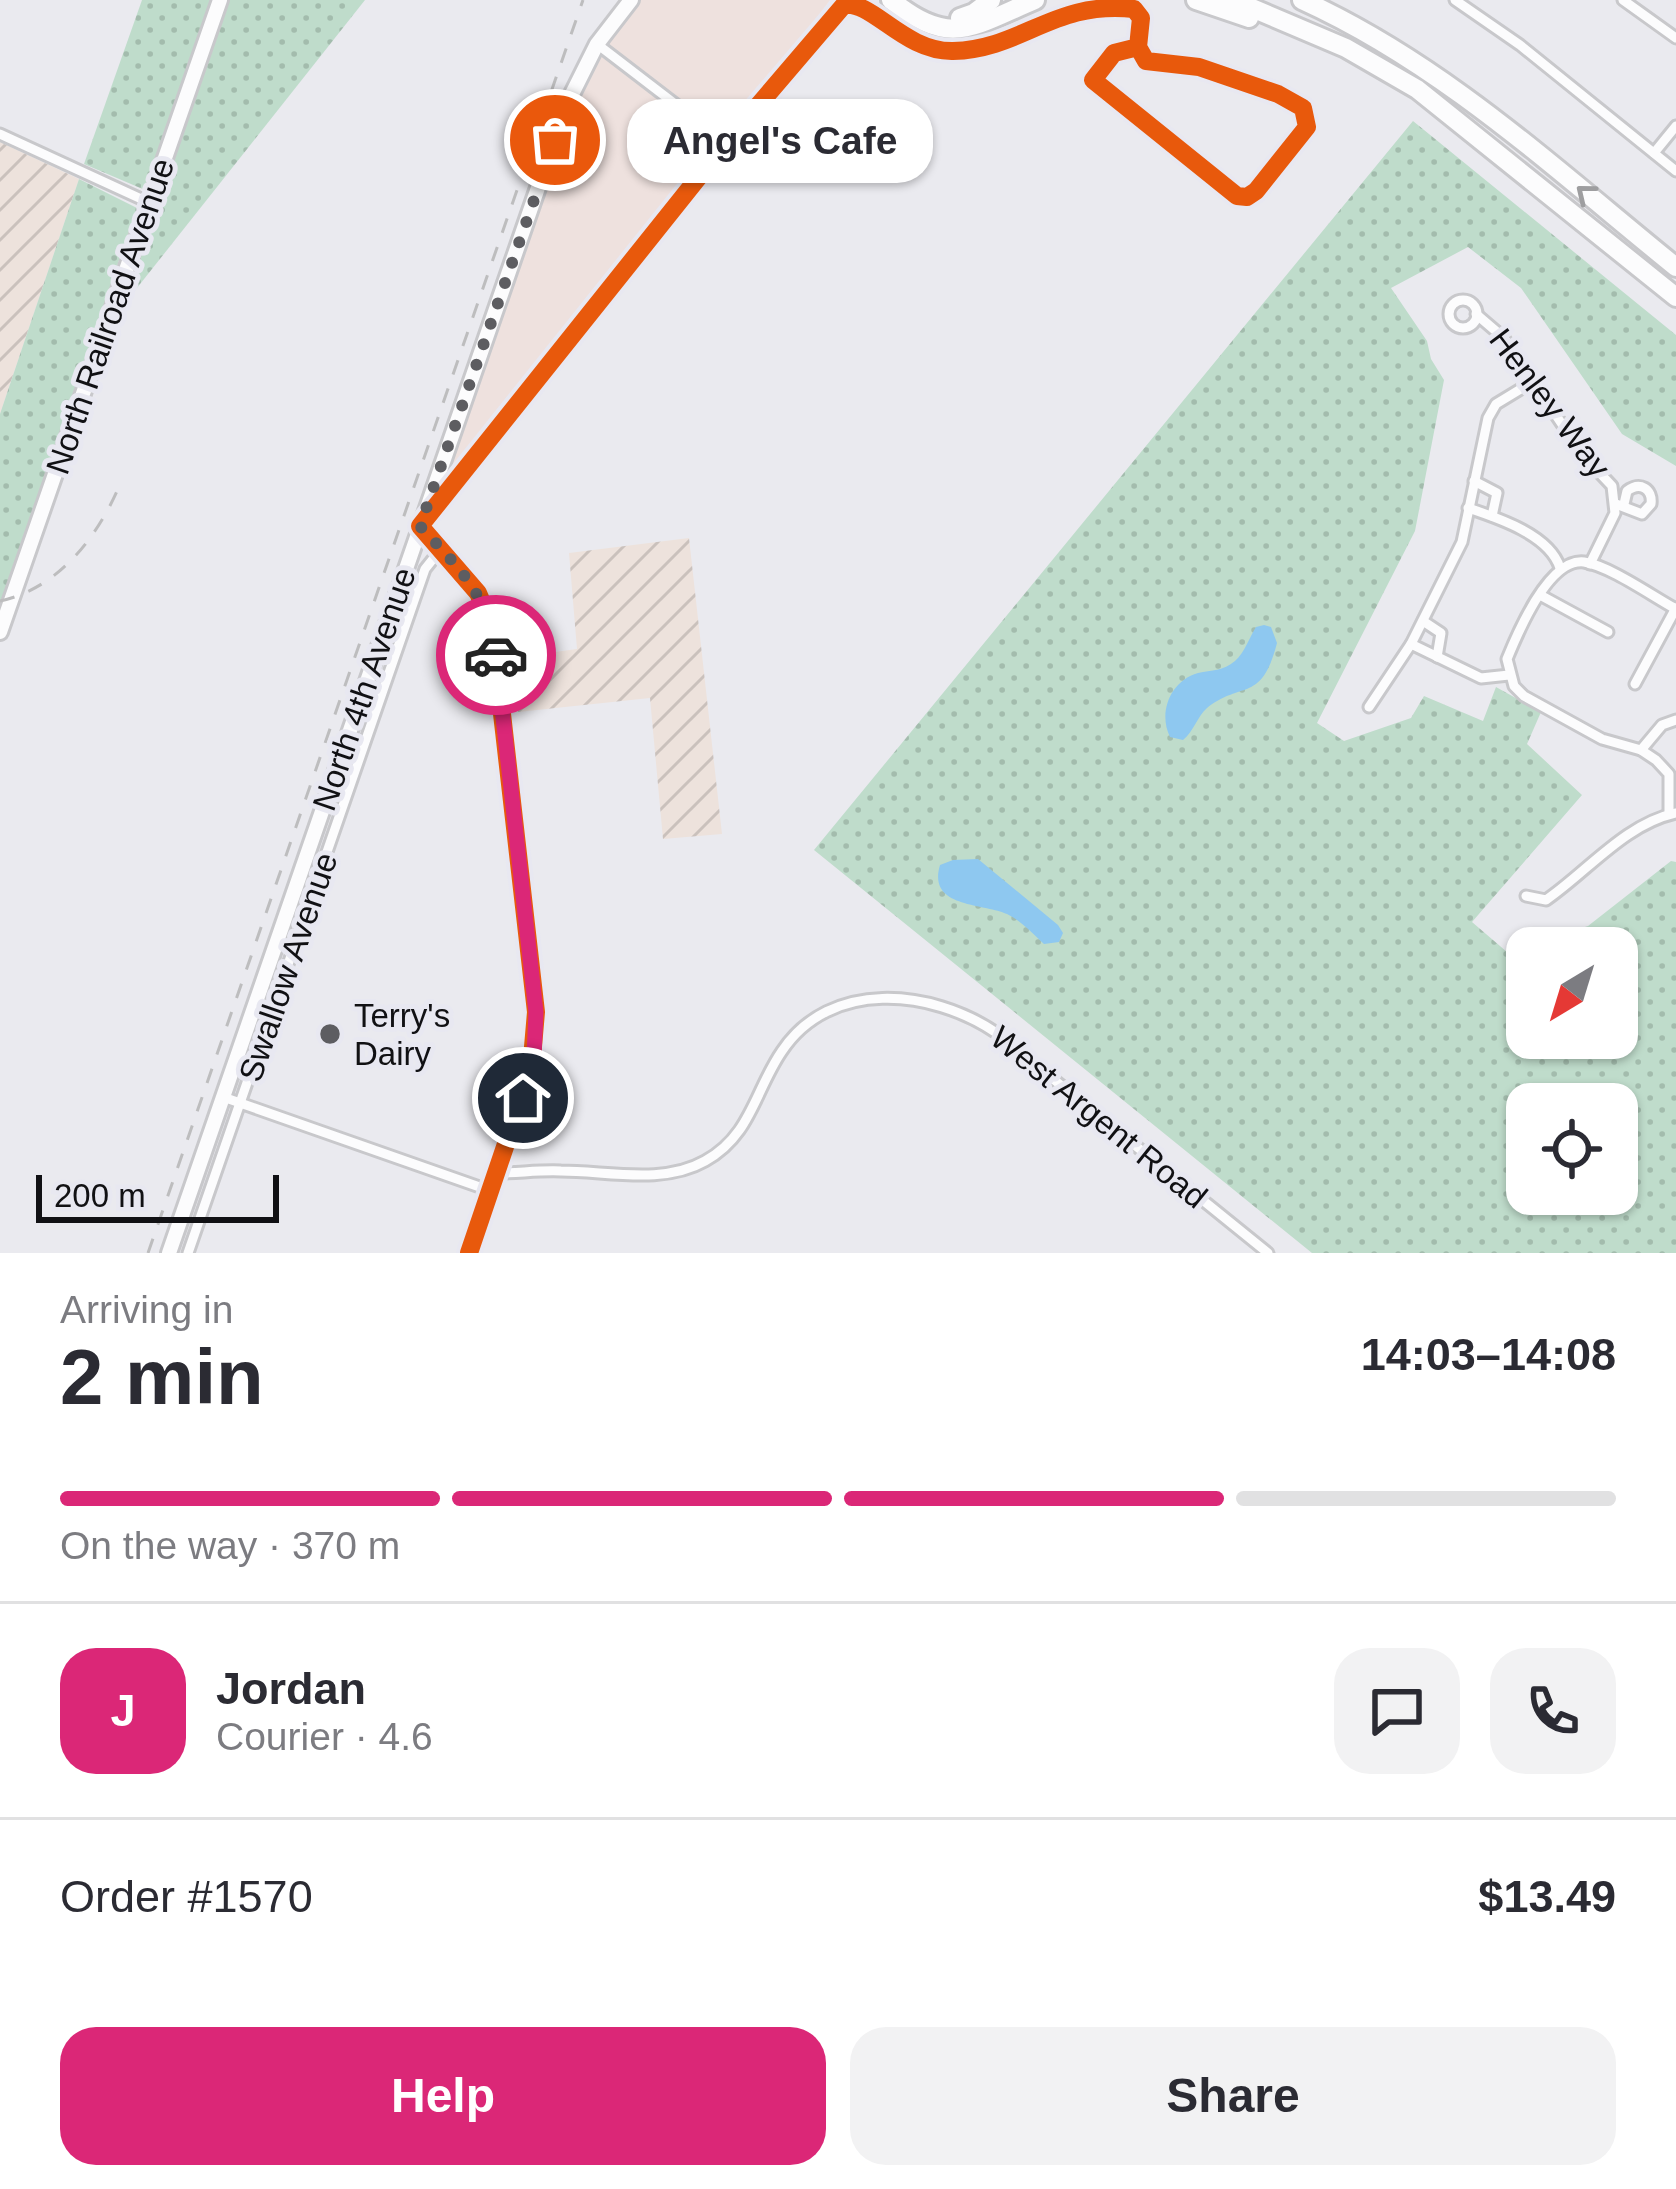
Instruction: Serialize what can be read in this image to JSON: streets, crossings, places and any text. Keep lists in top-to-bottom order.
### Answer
{
  "streets": {
    "main road": ["North Railroad Avenue", "North 4th Avenue"],
    "street": ["Henley Way", "Swallow Avenue", "West Argent Road"]
  },
  "places": ["Angel's Cafe", "Terry's Dairy"],
  "scale_bar": "200 m",
  "north": "bottom left",
  "page": {
    "bubble": "Angel's Cafe",
    "scale": "200 m",
    "heading": ["2 min", "Arriving in", "14:03–14:08"],
    "panel": [
      "Jordan",
      "Courier · 4.6",
      "Order #1570",
      "$13.49"
    ],
    "bar": "On the way · 370 m",
    "round": "J",
    "buttons": ["Help", "Share"]
  }
}
